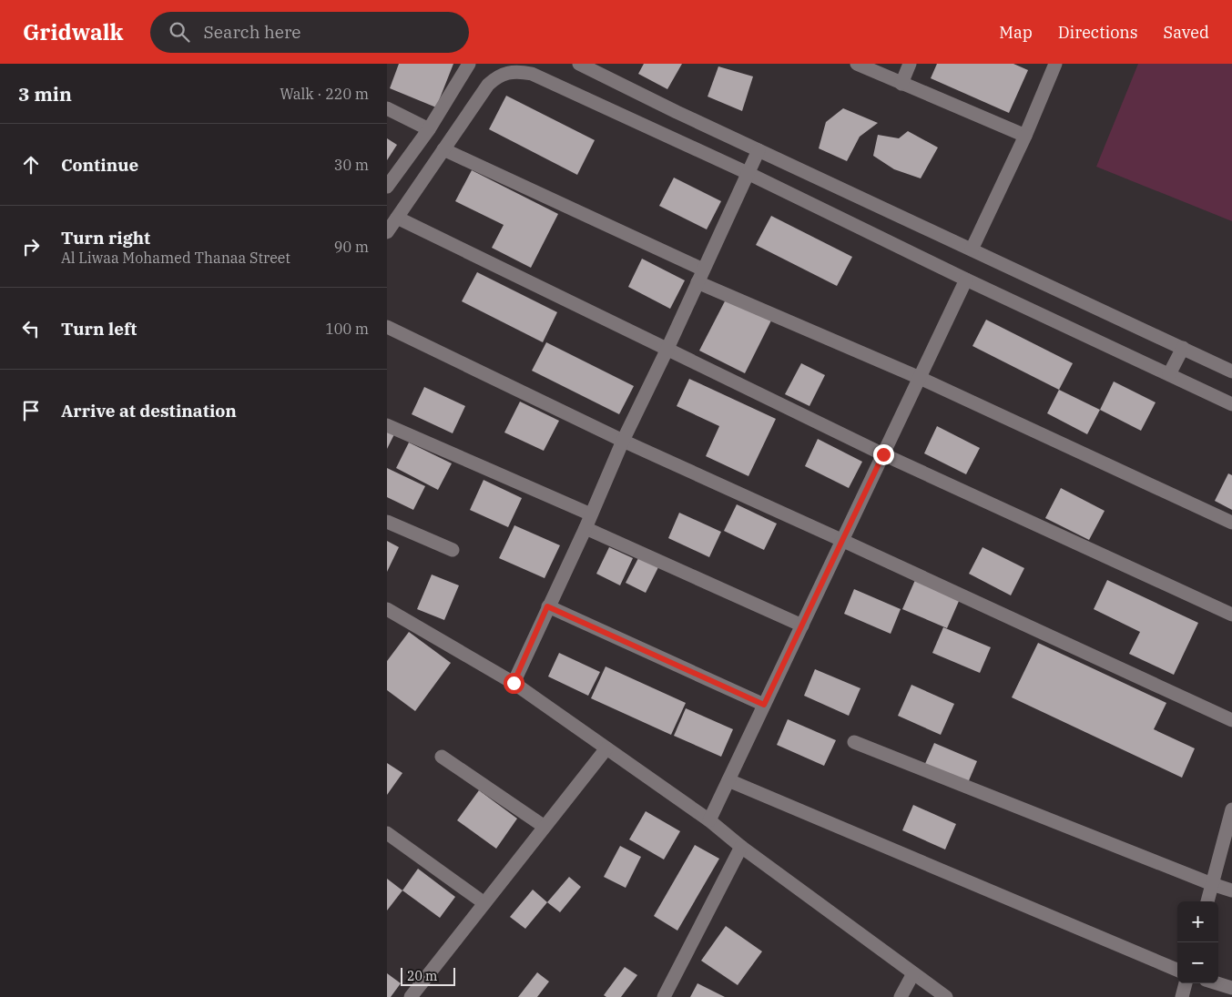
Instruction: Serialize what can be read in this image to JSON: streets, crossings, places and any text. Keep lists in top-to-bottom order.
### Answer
{
  "scale_bar": "20 m",
  "page": {
    "header": "Gridwalk",
    "search": "Search here",
    "nav": ["Map", "Directions", "Saved"],
    "heading": ["3 min", "Walk · 220 m"],
    "list": [
      ["Continue", "30 m"],
      ["Turn right", "Al Liwaa Mohamed Thanaa Street", "90 m"],
      ["Turn left", "100 m"],
      "Arrive at destination"
    ],
    "map_buttons": ["+", "−"],
    "scale": "20 m"
  }
}
